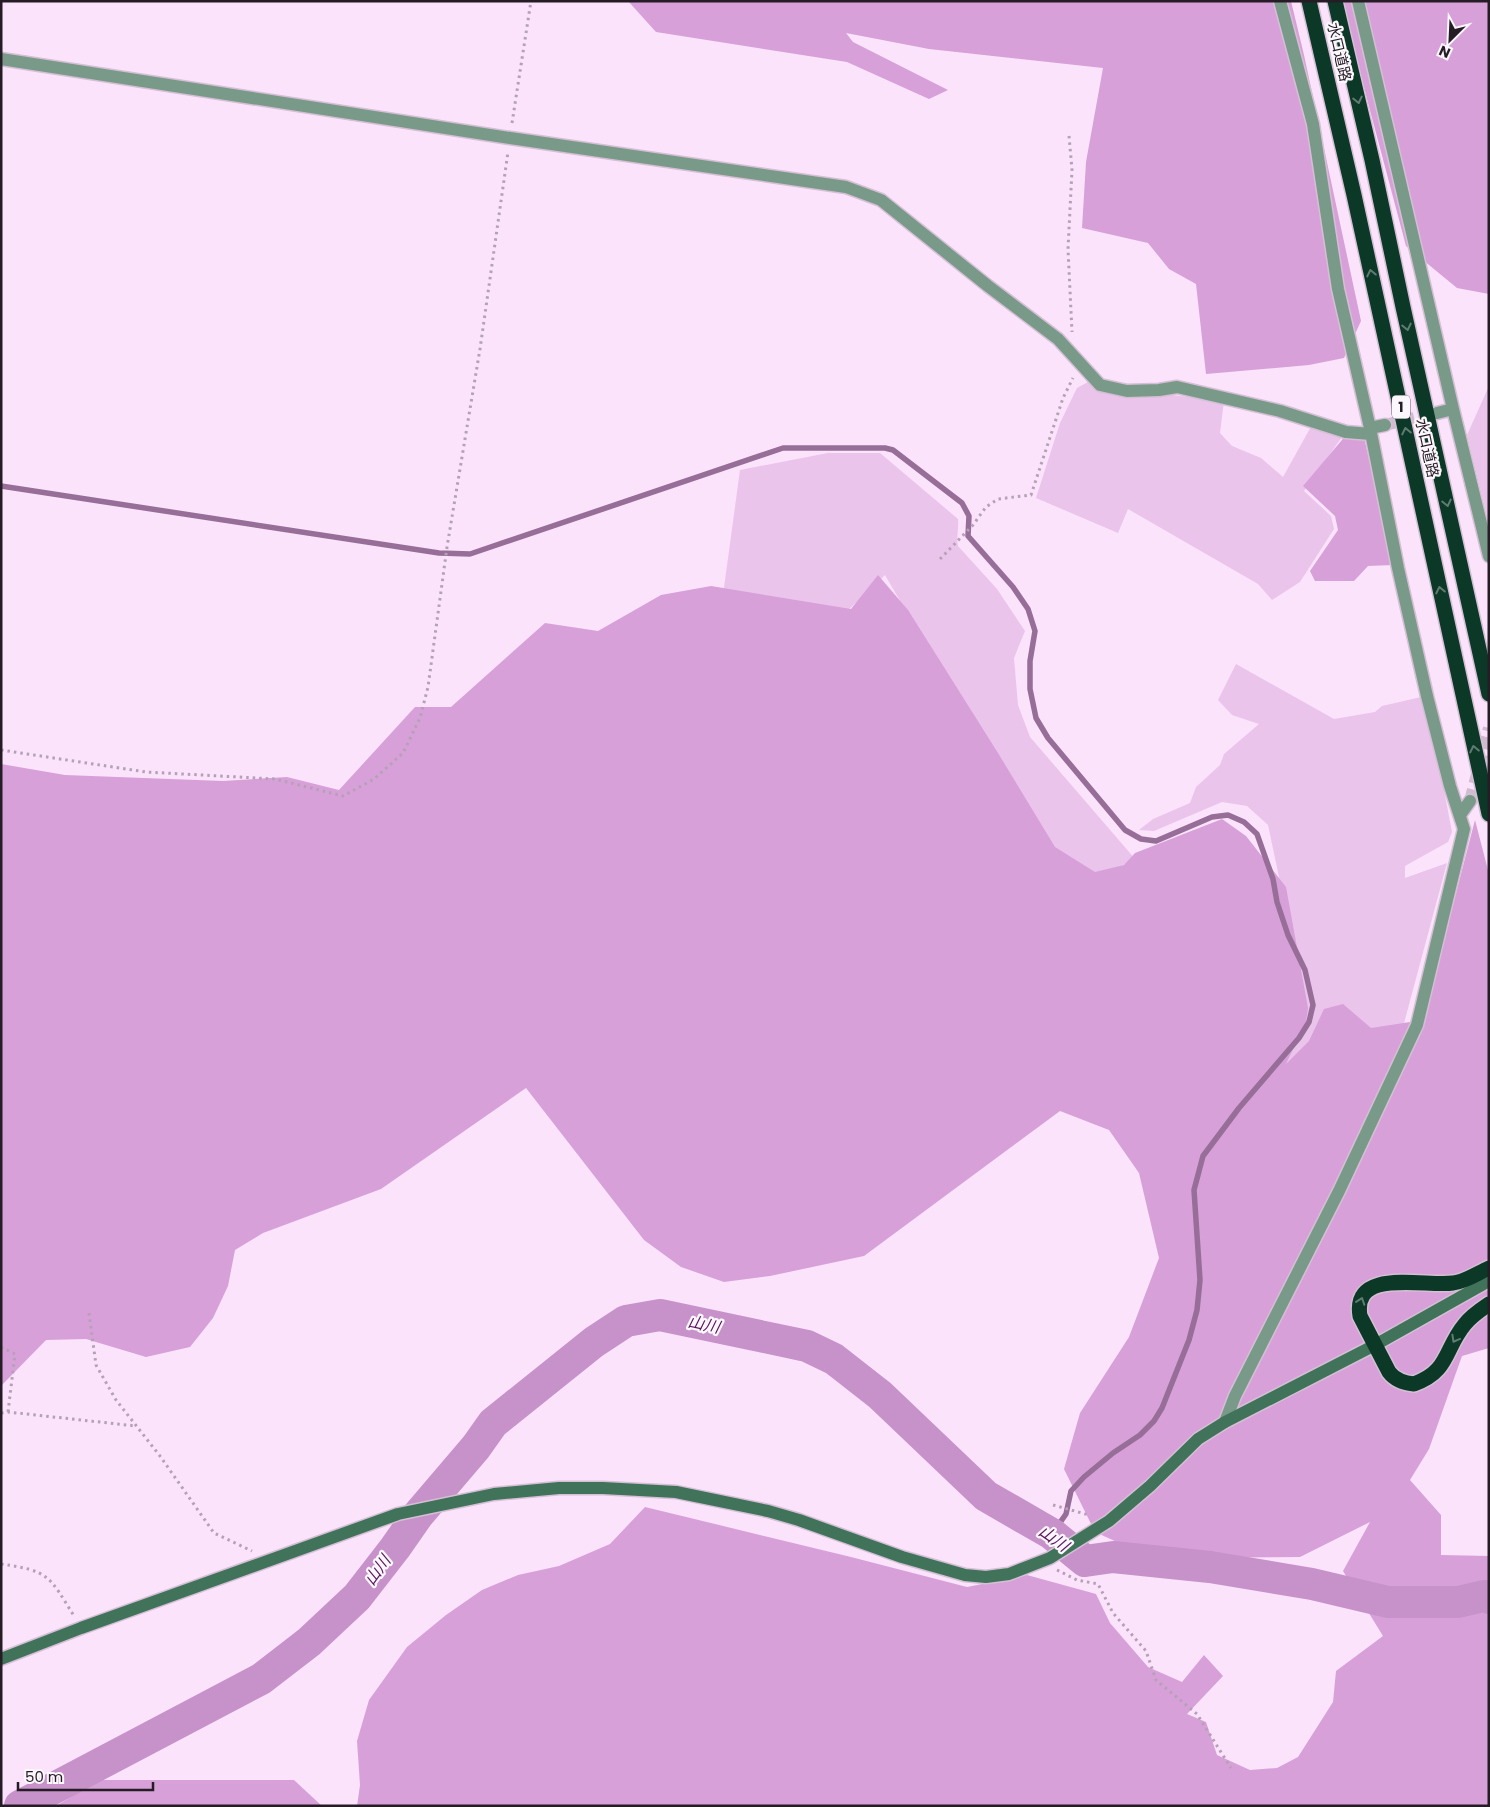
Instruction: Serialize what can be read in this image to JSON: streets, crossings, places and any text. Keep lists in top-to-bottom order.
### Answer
{
  "streets": {
    "highway": ["水口道路", "1"]
  },
  "water": ["山川"],
  "scale_bar": "50 m",
  "north": "bottom left"
}
